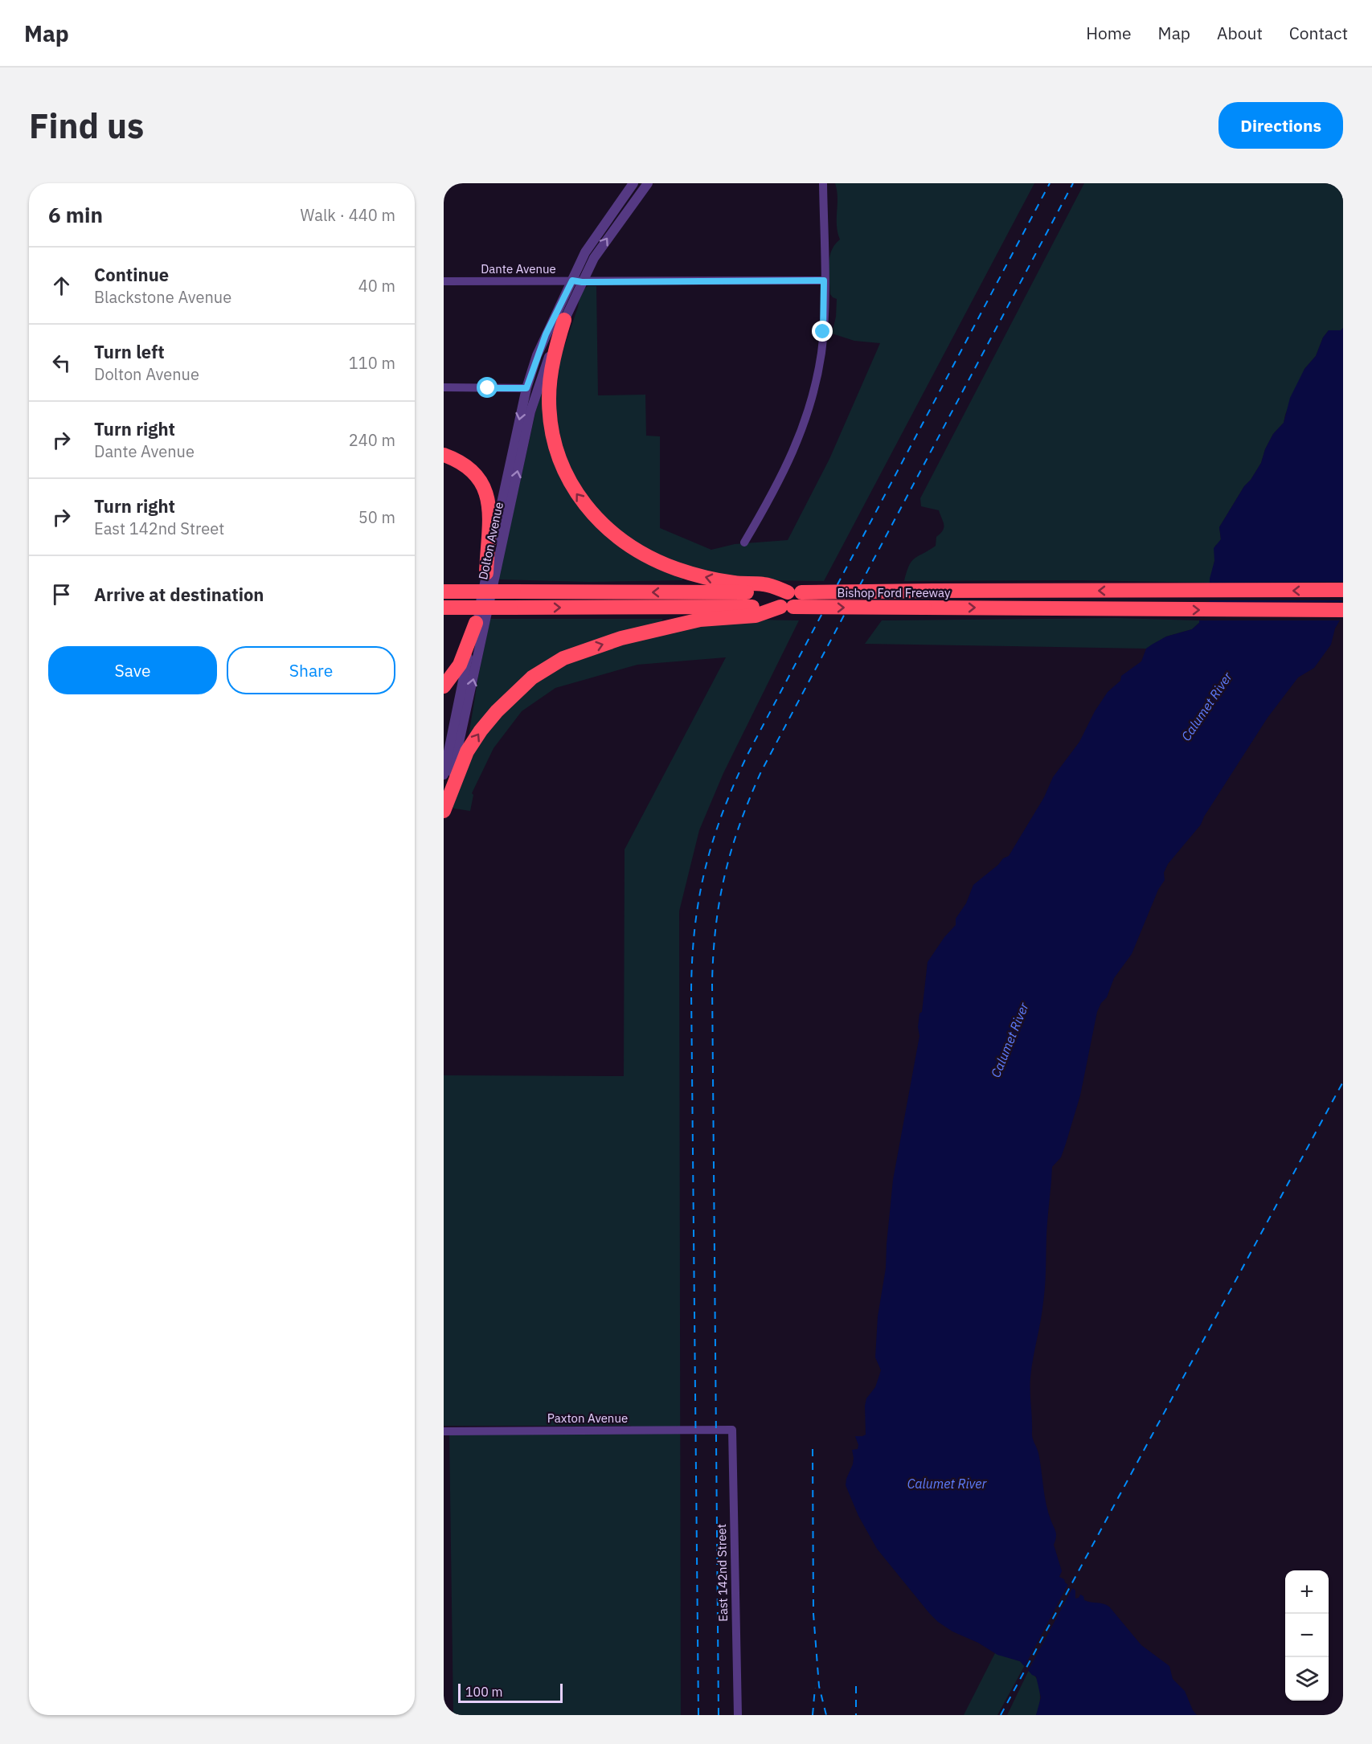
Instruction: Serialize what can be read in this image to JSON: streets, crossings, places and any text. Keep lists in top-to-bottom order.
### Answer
{
  "streets": {
    "highway": ["Bishop Ford Freeway"],
    "street": [
      "Dante Avenue",
      "Dolton Avenue",
      "Paxton Avenue",
      "East 142nd Street"
    ]
  },
  "crossings": [
    ["Dante Avenue", "Dolton Avenue"],
    ["Paxton Avenue", "East 142nd Street"]
  ],
  "water": ["Calumet River"],
  "scale_bar": "100 m",
  "page": {
    "header": "Map",
    "nav": [
      "Home",
      "Map",
      "About",
      "Contact"
    ],
    "buttons": [
      "Directions",
      ["Save", "Share"]
    ],
    "title": "Find us",
    "heading": ["6 min", "Walk · 440 m"],
    "list": [
      ["Continue", "Blackstone Avenue", "40 m"],
      ["Turn left", "Dolton Avenue", "110 m"],
      ["Turn right", "Dante Avenue", "240 m"],
      ["Turn right", "East 142nd Street", "50 m"],
      "Arrive at destination"
    ],
    "map_buttons": ["+", "−"],
    "scale": "100 m"
  }
}
